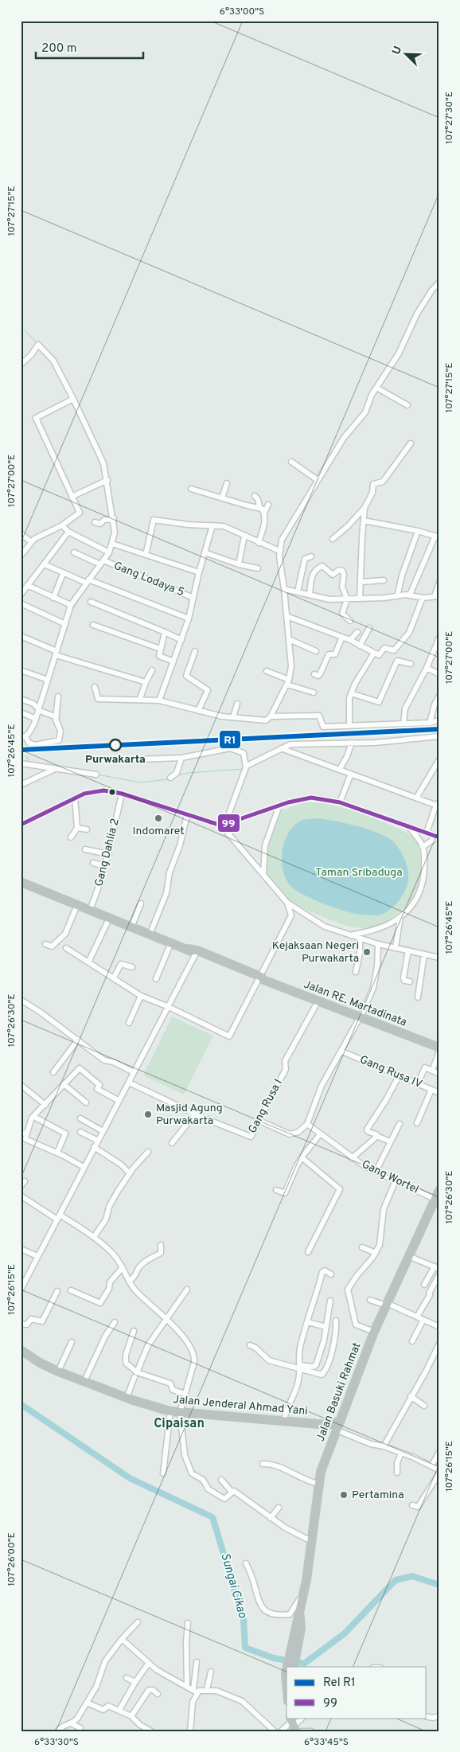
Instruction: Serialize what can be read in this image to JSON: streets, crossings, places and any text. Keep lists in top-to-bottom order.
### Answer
{
  "streets": {
    "highway": ["Jalan RE. Martadinata", "Jalan Basuki Rahmat", "Jalan Jenderal Ahmad Yani"],
    "street": [
      "Gang Lodaya 5",
      "Gang Dahlia 2",
      "Gang Rusa IV",
      "Gang Rusa I",
      "Gang Wortel"
    ]
  },
  "crossings": [
    ["Gang Dahlia 2", "Jalan RE. Martadinata"],
    ["Jalan RE. Martadinata", "Gang Rusa I"],
    ["Gang Wortel", "Jalan Basuki Rahmat"],
    ["Jalan Basuki Rahmat", "Jalan Jenderal Ahmad Yani"]
  ],
  "districts": ["Cipaisan"],
  "water": ["Sungai Cikao"],
  "parks": ["Taman Sribaduga"],
  "places": [
    "Purwakarta",
    "Indomaret",
    "Kejaksaan Negeri Purwakarta",
    "Masjid Agung Purwakarta",
    "Pertamina"
  ],
  "lines": ["rail line R1", "transit line 99"],
  "legend": ["Rel R1", "99"],
  "scale_bar": "200 m",
  "north": "top left",
  "coordinates": [
    "6°33'00\"S",
    "107°27'30\"E",
    "107°27'15\"E",
    "107°27'00\"E",
    "107°26'45\"E",
    "107°26'30\"E",
    "107°26'15\"E",
    "107°26'00\"E",
    "6°33'30\"S",
    "6°33'45\"S"
  ]
}
